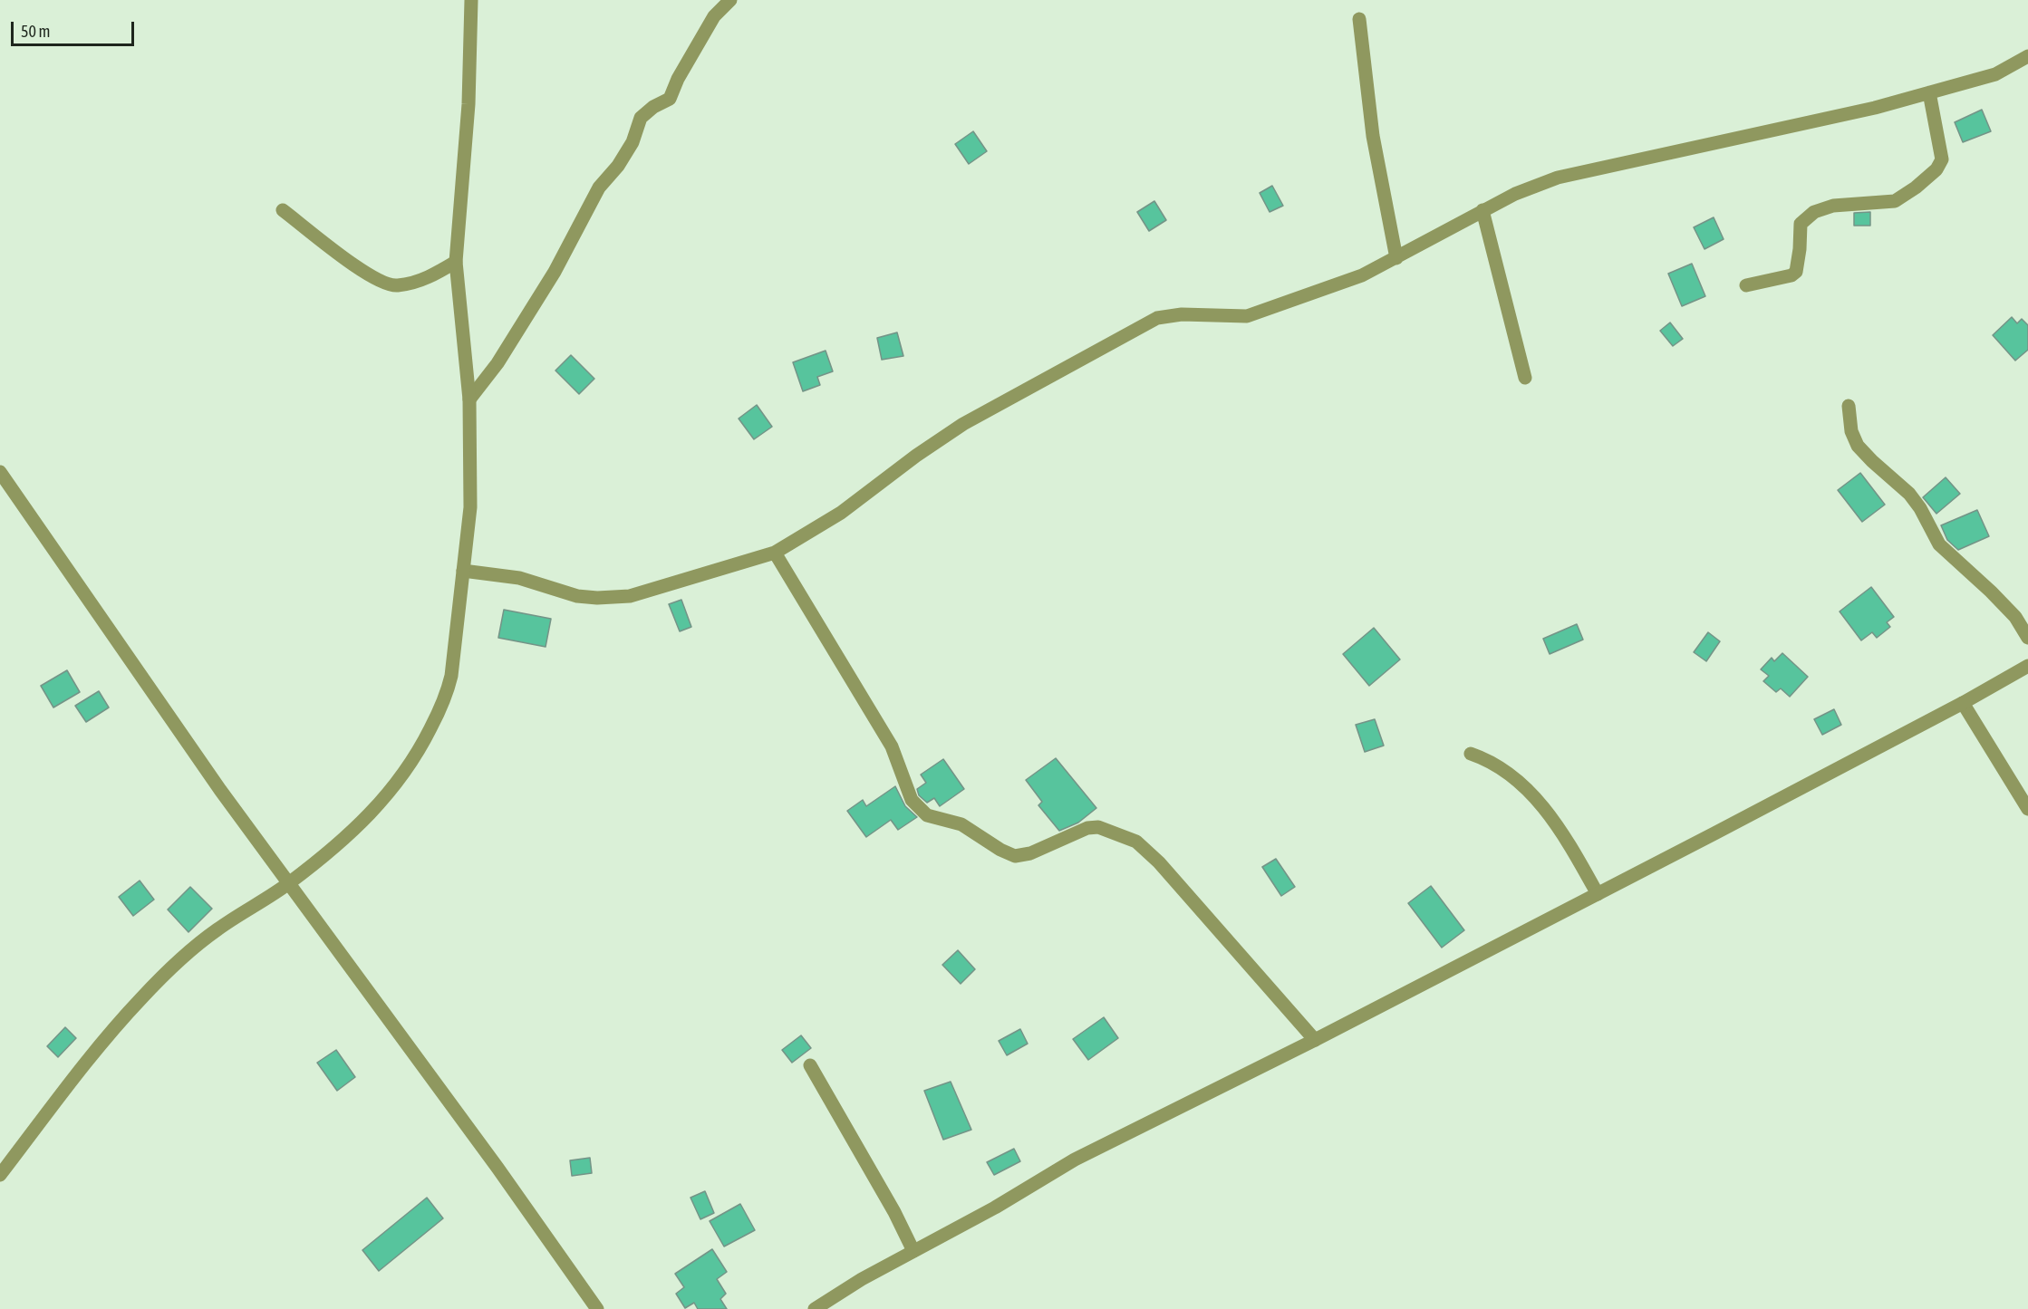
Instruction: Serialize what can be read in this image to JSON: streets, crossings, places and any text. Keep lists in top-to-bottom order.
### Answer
{
  "scale_bar": "50 m"
}
